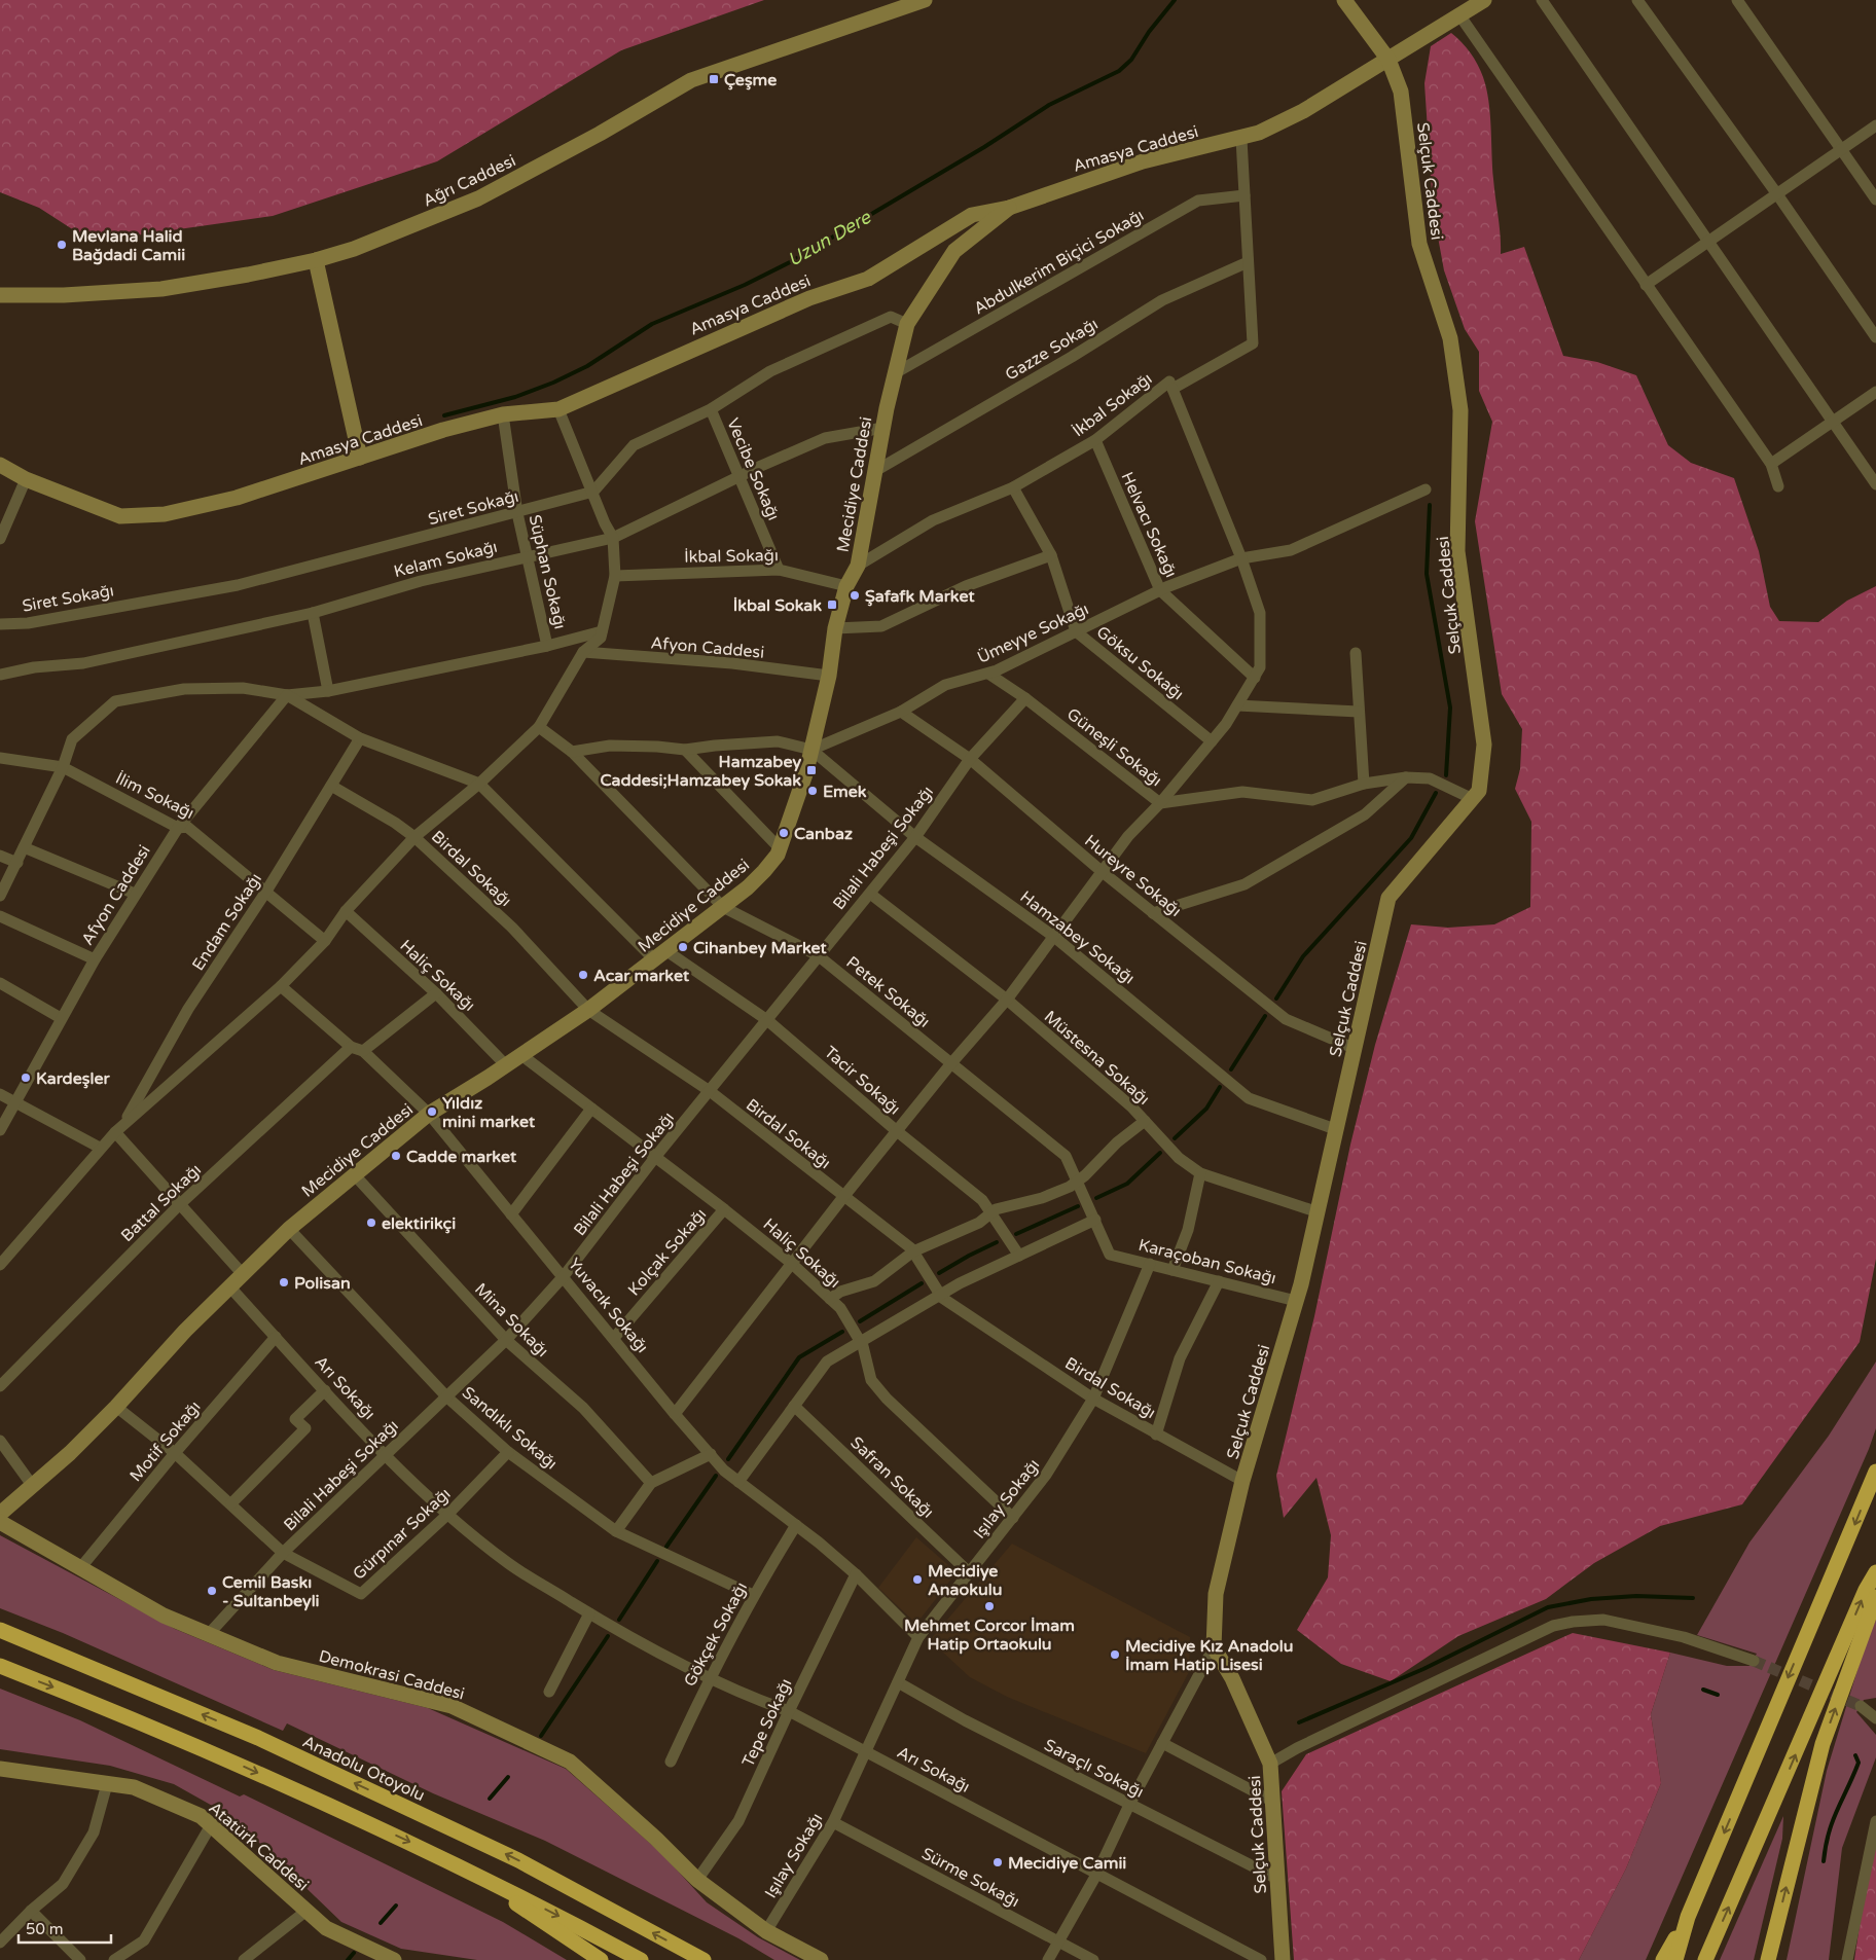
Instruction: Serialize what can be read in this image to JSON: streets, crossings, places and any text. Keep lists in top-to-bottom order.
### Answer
{
  "streets": {
    "highway": ["Anadolu Otoyolu"],
    "street": [
      "Amasya Caddesi",
      "Ağrı Caddesi",
      "Selçuk Caddesi",
      "Abdulkerim Biçici Sokağı",
      "Gazze Sokağı",
      "İkbal Sokağı",
      "Vecibe Sokağı",
      "Mecidiye Caddesi",
      "Siret Sokağı",
      "Helvacı Sokağı",
      "Kelam Sokağı",
      "Süphan Sokağı",
      "Ümeyye Sokağı",
      "Afyon Caddesi",
      "Göksu Sokağı",
      "Güneşli Sokağı",
      "İlim Sokağı",
      "Bilali Habeşi Sokağı",
      "Birdal Sokağı",
      "Hureyre Sokağı",
      "Endam Sokağı",
      "Hamzabey Sokağı",
      "Haliç Sokağı",
      "Petek Sokağı",
      "Müstesna Sokağı",
      "Tacir Sokağı",
      "Battal Sokağı",
      "Kolçak Sokağı",
      "Karaçoban Sokağı",
      "Yuvacık Sokağı",
      "Mina Sokağı",
      "Arı Sokağı",
      "Sandıklı Sokağı",
      "Motif Sokağı",
      "Safran Sokağı",
      "Işılay Sokağı",
      "Gürpınar Sokağı",
      "Gökçek Sokağı",
      "Demokrasi Caddesi",
      "Tepe Sokağı",
      "Saraçlı Sokağı",
      "Atatürk Caddesi",
      "Sürme Sokağı"
    ]
  },
  "crossings": [
    ["Amasya Caddesi", "Selçuk Caddesi"],
    ["Amasya Caddesi", "İkbal Sokağı"],
    ["Amasya Caddesi", "Mecidiye Caddesi"],
    ["Amasya Caddesi", "Süphan Sokağı"],
    ["Selçuk Caddesi", "Güneşli Sokağı"],
    ["Selçuk Caddesi", "Birdal Sokağı"],
    ["Selçuk Caddesi", "Hureyre Sokağı"],
    ["Selçuk Caddesi", "Hamzabey Sokağı"],
    ["Selçuk Caddesi", "Müstesna Sokağı"],
    ["Selçuk Caddesi", "Karaçoban Sokağı"],
    ["Selçuk Caddesi", "Saraçlı Sokağı"],
    ["Abdulkerim Biçici Sokağı", "İkbal Sokağı"],
    ["Abdulkerim Biçici Sokağı", "Mecidiye Caddesi"],
    ["Gazze Sokağı", "İkbal Sokağı"],
    ["Gazze Sokağı", "Mecidiye Caddesi"],
    ["İkbal Sokağı", "Vecibe Sokağı"],
    ["İkbal Sokağı", "Mecidiye Caddesi"],
    ["İkbal Sokağı", "Helvacı Sokağı"],
    ["İkbal Sokağı", "Göksu Sokağı"],
    ["Vecibe Sokağı", "Kelam Sokağı"],
    ["Mecidiye Caddesi", "Kelam Sokağı"],
    ["Mecidiye Caddesi", "Ümeyye Sokağı"],
    ["Mecidiye Caddesi", "Afyon Caddesi"],
    ["Mecidiye Caddesi", "Birdal Sokağı"],
    ["Mecidiye Caddesi", "Hamzabey Sokağı"],
    ["Mecidiye Caddesi", "Haliç Sokağı"],
    ["Mecidiye Caddesi", "Petek Sokağı"],
    ["Mecidiye Caddesi", "Tacir Sokağı"],
    ["Mecidiye Caddesi", "Yuvacık Sokağı"],
    ["Mecidiye Caddesi", "Mina Sokağı"],
    ["Mecidiye Caddesi", "Arı Sokağı"],
    ["Mecidiye Caddesi", "Sandıklı Sokağı"],
    ["Mecidiye Caddesi", "Gürpınar Sokağı"],
    ["Siret Sokağı", "Süphan Sokağı"],
    ["Helvacı Sokağı", "Ümeyye Sokağı"],
    ["Kelam Sokağı", "Süphan Sokağı"],
    ["Ümeyye Sokağı", "Göksu Sokağı"],
    ["Ümeyye Sokağı", "Güneşli Sokağı"],
    ["Ümeyye Sokağı", "Hureyre Sokağı"],
    ["Ümeyye Sokağı", "Hamzabey Sokağı"],
    ["Afyon Caddesi", "İlim Sokağı"],
    ["Güneşli Sokağı", "Bilali Habeşi Sokağı"],
    ["İlim Sokağı", "Endam Sokağı"],
    ["Bilali Habeşi Sokağı", "Birdal Sokağı"],
    ["Bilali Habeşi Sokağı", "Hureyre Sokağı"],
    ["Bilali Habeşi Sokağı", "Hamzabey Sokağı"],
    ["Bilali Habeşi Sokağı", "Haliç Sokağı"],
    ["Bilali Habeşi Sokağı", "Petek Sokağı"],
    ["Bilali Habeşi Sokağı", "Müstesna Sokağı"],
    ["Bilali Habeşi Sokağı", "Tacir Sokağı"],
    ["Bilali Habeşi Sokağı", "Yuvacık Sokağı"],
    ["Bilali Habeşi Sokağı", "Mina Sokağı"],
    ["Bilali Habeşi Sokağı", "Arı Sokağı"],
    ["Bilali Habeşi Sokağı", "Sandıklı Sokağı"],
    ["Bilali Habeşi Sokağı", "Gürpınar Sokağı"],
    ["Bilali Habeşi Sokağı", "Demokrasi Caddesi"],
    ["Birdal Sokağı", "Endam Sokağı"],
    ["Birdal Sokağı", "Işılay Sokağı"],
    ["Haliç Sokağı", "Kolçak Sokağı"],
    ["Haliç Sokağı", "Işılay Sokağı"],
    ["Petek Sokağı", "Karaçoban Sokağı"],
    ["Battal Sokağı", "Yuvacık Sokağı"],
    ["Kolçak Sokağı", "Yuvacık Sokağı"],
    ["Karaçoban Sokağı", "Işılay Sokağı"],
    ["Yuvacık Sokağı", "Işılay Sokağı"],
    ["Yuvacık Sokağı", "Gökçek Sokağı"],
    ["Yuvacık Sokağı", "Tepe Sokağı"],
    ["Arı Sokağı", "Motif Sokağı"],
    ["Arı Sokağı", "Işılay Sokağı"],
    ["Arı Sokağı", "Gürpınar Sokağı"],
    ["Arı Sokağı", "Gökçek Sokağı"],
    ["Arı Sokağı", "Tepe Sokağı"],
    ["Sandıklı Sokağı", "Gürpınar Sokağı"],
    ["Sandıklı Sokağı", "Gökçek Sokağı"],
    ["Motif Sokağı", "Gürpınar Sokağı"],
    ["Motif Sokağı", "Demokrasi Caddesi"],
    ["Safran Sokağı", "Işılay Sokağı"],
    ["Işılay Sokağı", "Demokrasi Caddesi"],
    ["Işılay Sokağı", "Saraçlı Sokağı"],
    ["Işılay Sokağı", "Sürme Sokağı"],
    ["Demokrasi Caddesi", "Tepe Sokağı"]
  ],
  "water": ["Uzun Dere"],
  "places": {
    "transit": ["Çeşme", "İkbal Sokak", "Hamzabey Caddesi;Hamzabey Sokak"],
    "other": [
      "Mevlana Halid Bağdadi Camii",
      "Şafafk Market",
      "Emek",
      "Canbaz",
      "Cihanbey Market",
      "Acar market",
      "Kardeşler",
      "Yıldız mini market",
      "Cadde market",
      "elektirikçi",
      "Polisan",
      "Mecidiye Anaokulu",
      "Cemil Baskı - Sultanbeyli",
      "Mehmet Corcor İmam Hatip Ortaokulu",
      "Mecidiye Kız Anadolu İmam Hatip Lisesi",
      "Mecidiye Camii"
    ]
  },
  "scale_bar": "50 m"
}
